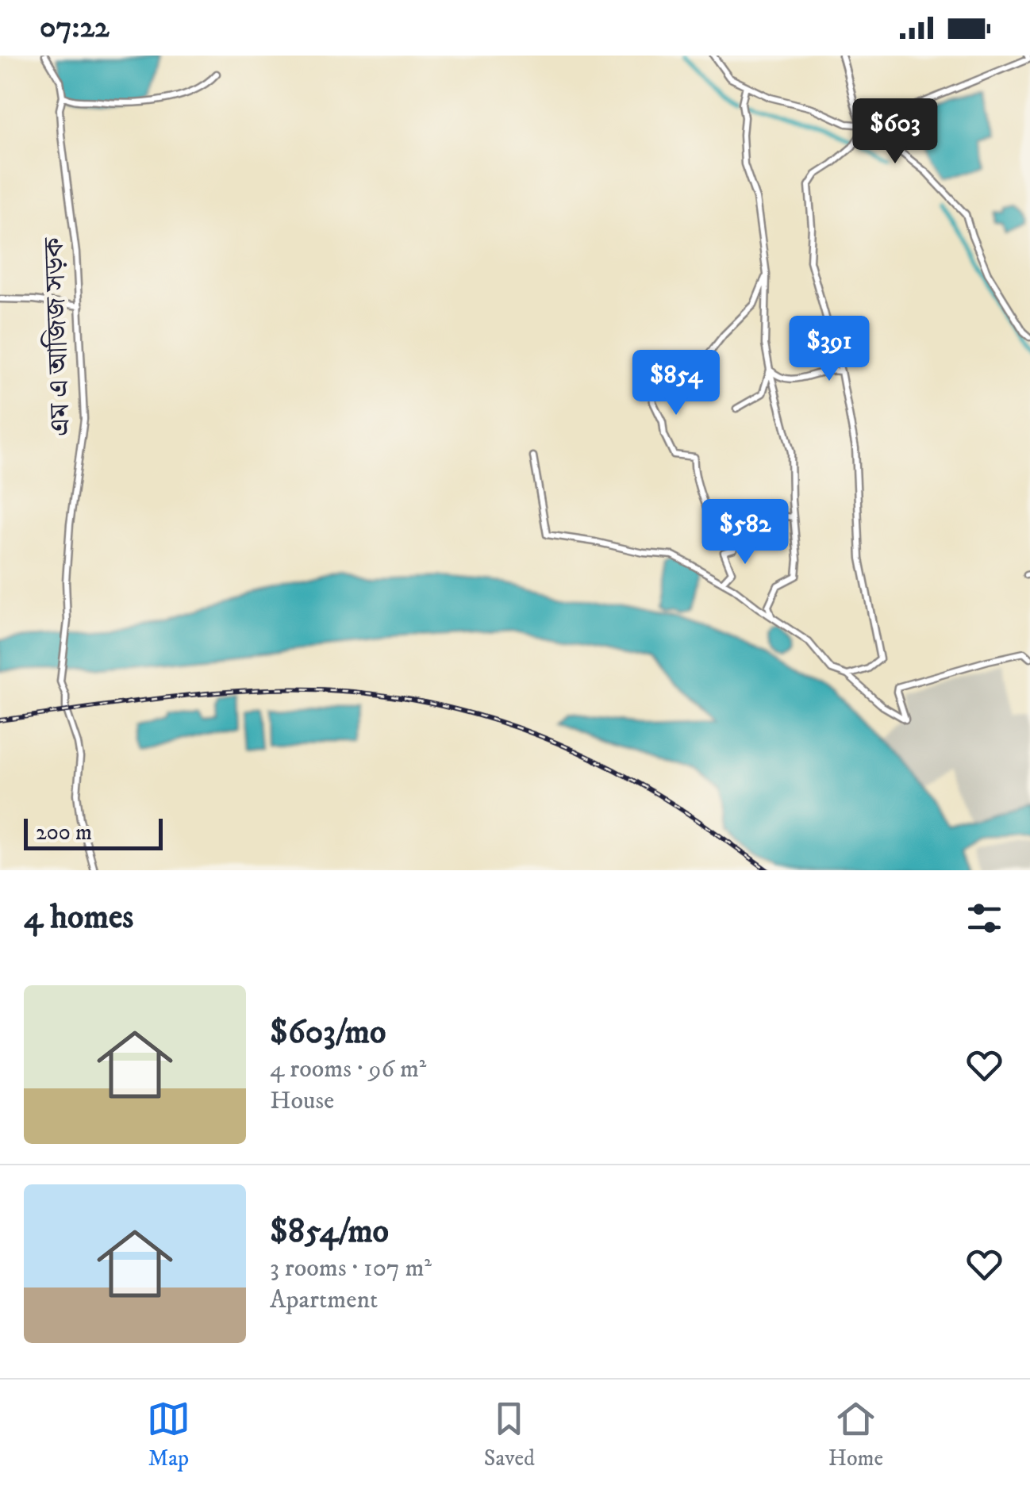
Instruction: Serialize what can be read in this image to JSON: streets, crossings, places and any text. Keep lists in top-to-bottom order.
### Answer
{
  "streets": {
    "street": ["এম এ আজিজ সড়ক"]
  },
  "scale_bar": "200 m",
  "page": {
    "status": "07:22",
    "price": [
      "$603",
      "$391",
      "$854",
      "$582"
    ],
    "scale": "200 m",
    "heading": "4 homes",
    "list": [
      {
        "name": "$603/mo",
        "note": "4 rooms · 96 m² · House"
      },
      {
        "name": "$854/mo",
        "note": "3 rooms · 107 m² · Apartment"
      }
    ],
    "tabs": ["Map", "Saved", "Home"]
  }
}
